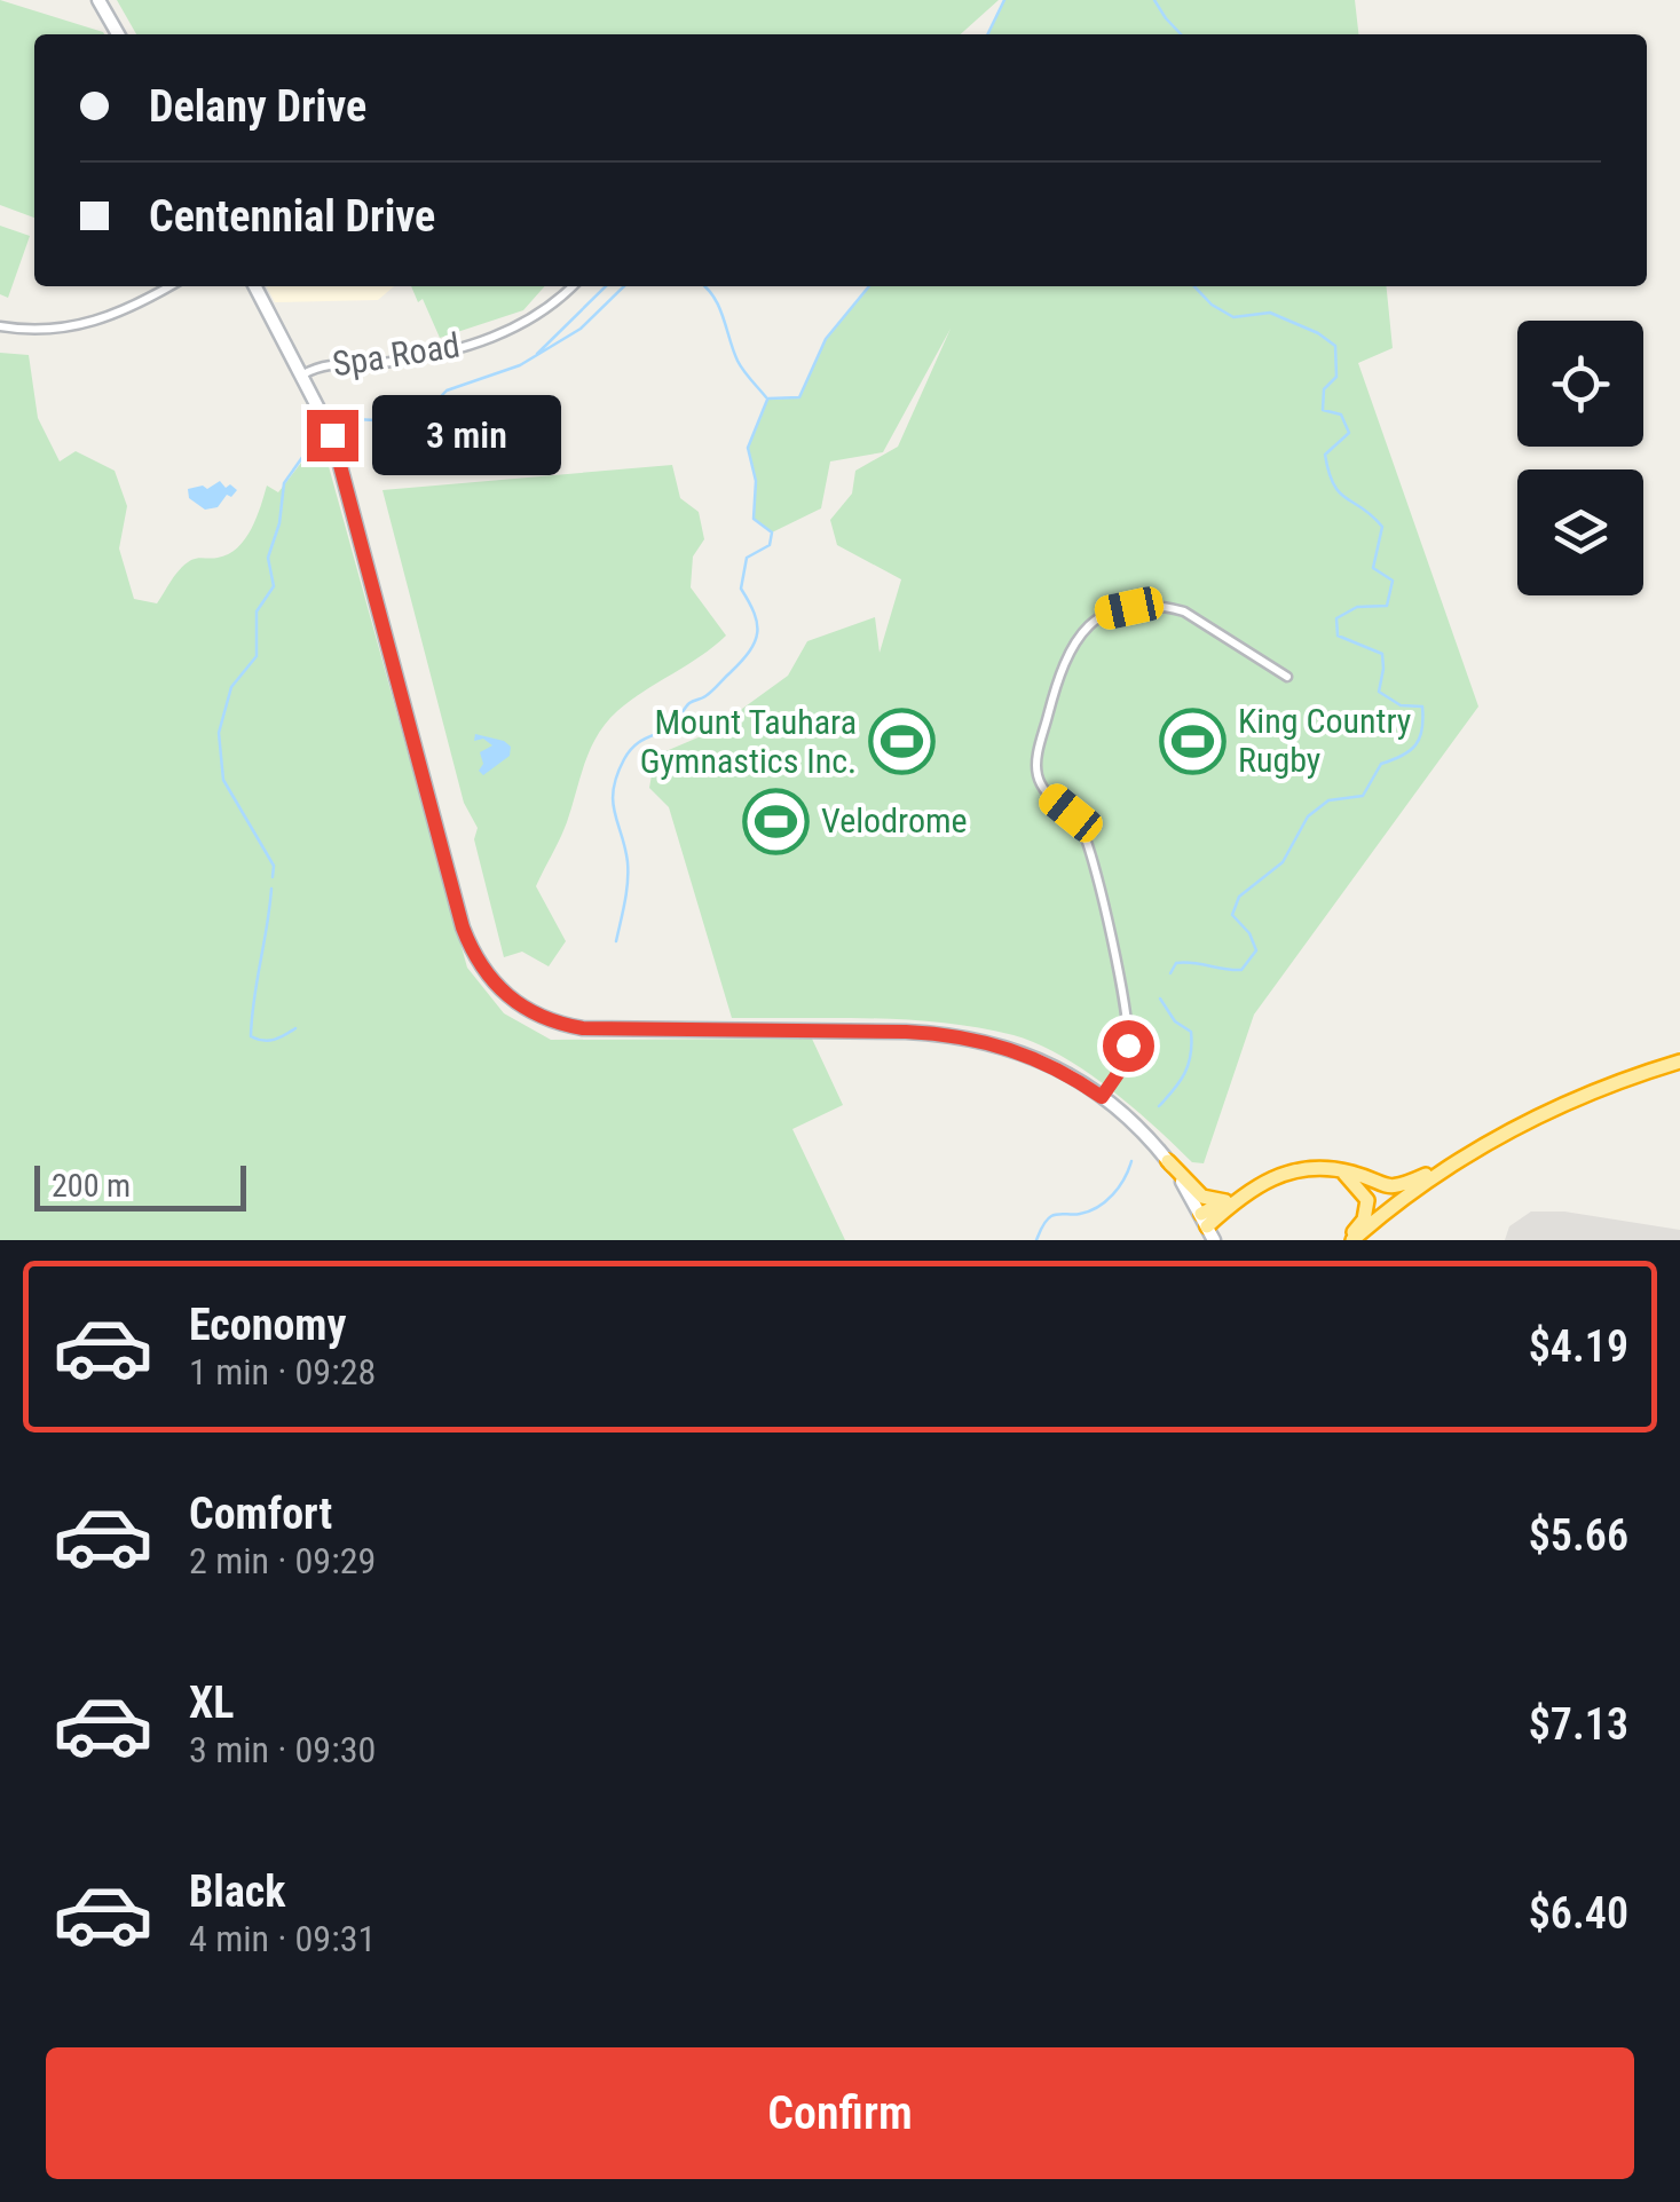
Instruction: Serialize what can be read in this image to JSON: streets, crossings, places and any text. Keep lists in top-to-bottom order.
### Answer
{
  "streets": {
    "main road": ["Spa Road"]
  },
  "places": {
    "sports": ["King Country Rugby", "Mount Tauhara Gymnastics Inc.", "Velodrome"]
  },
  "scale_bar": "200 m",
  "page": {
    "banner": ["Delany Drive", "Centennial Drive"],
    "bubble": "3 min",
    "scale": "200 m",
    "list": [
      {
        "name": "Economy",
        "note": "1 min · 09:28",
        "value": "$4.19"
      },
      {
        "name": "Comfort",
        "note": "2 min · 09:29",
        "value": "$5.66"
      },
      {
        "name": "XL",
        "note": "3 min · 09:30",
        "value": "$7.13"
      },
      {
        "name": "Black",
        "note": "4 min · 09:31",
        "value": "$6.40"
      }
    ],
    "buttons": "Confirm"
  }
}
